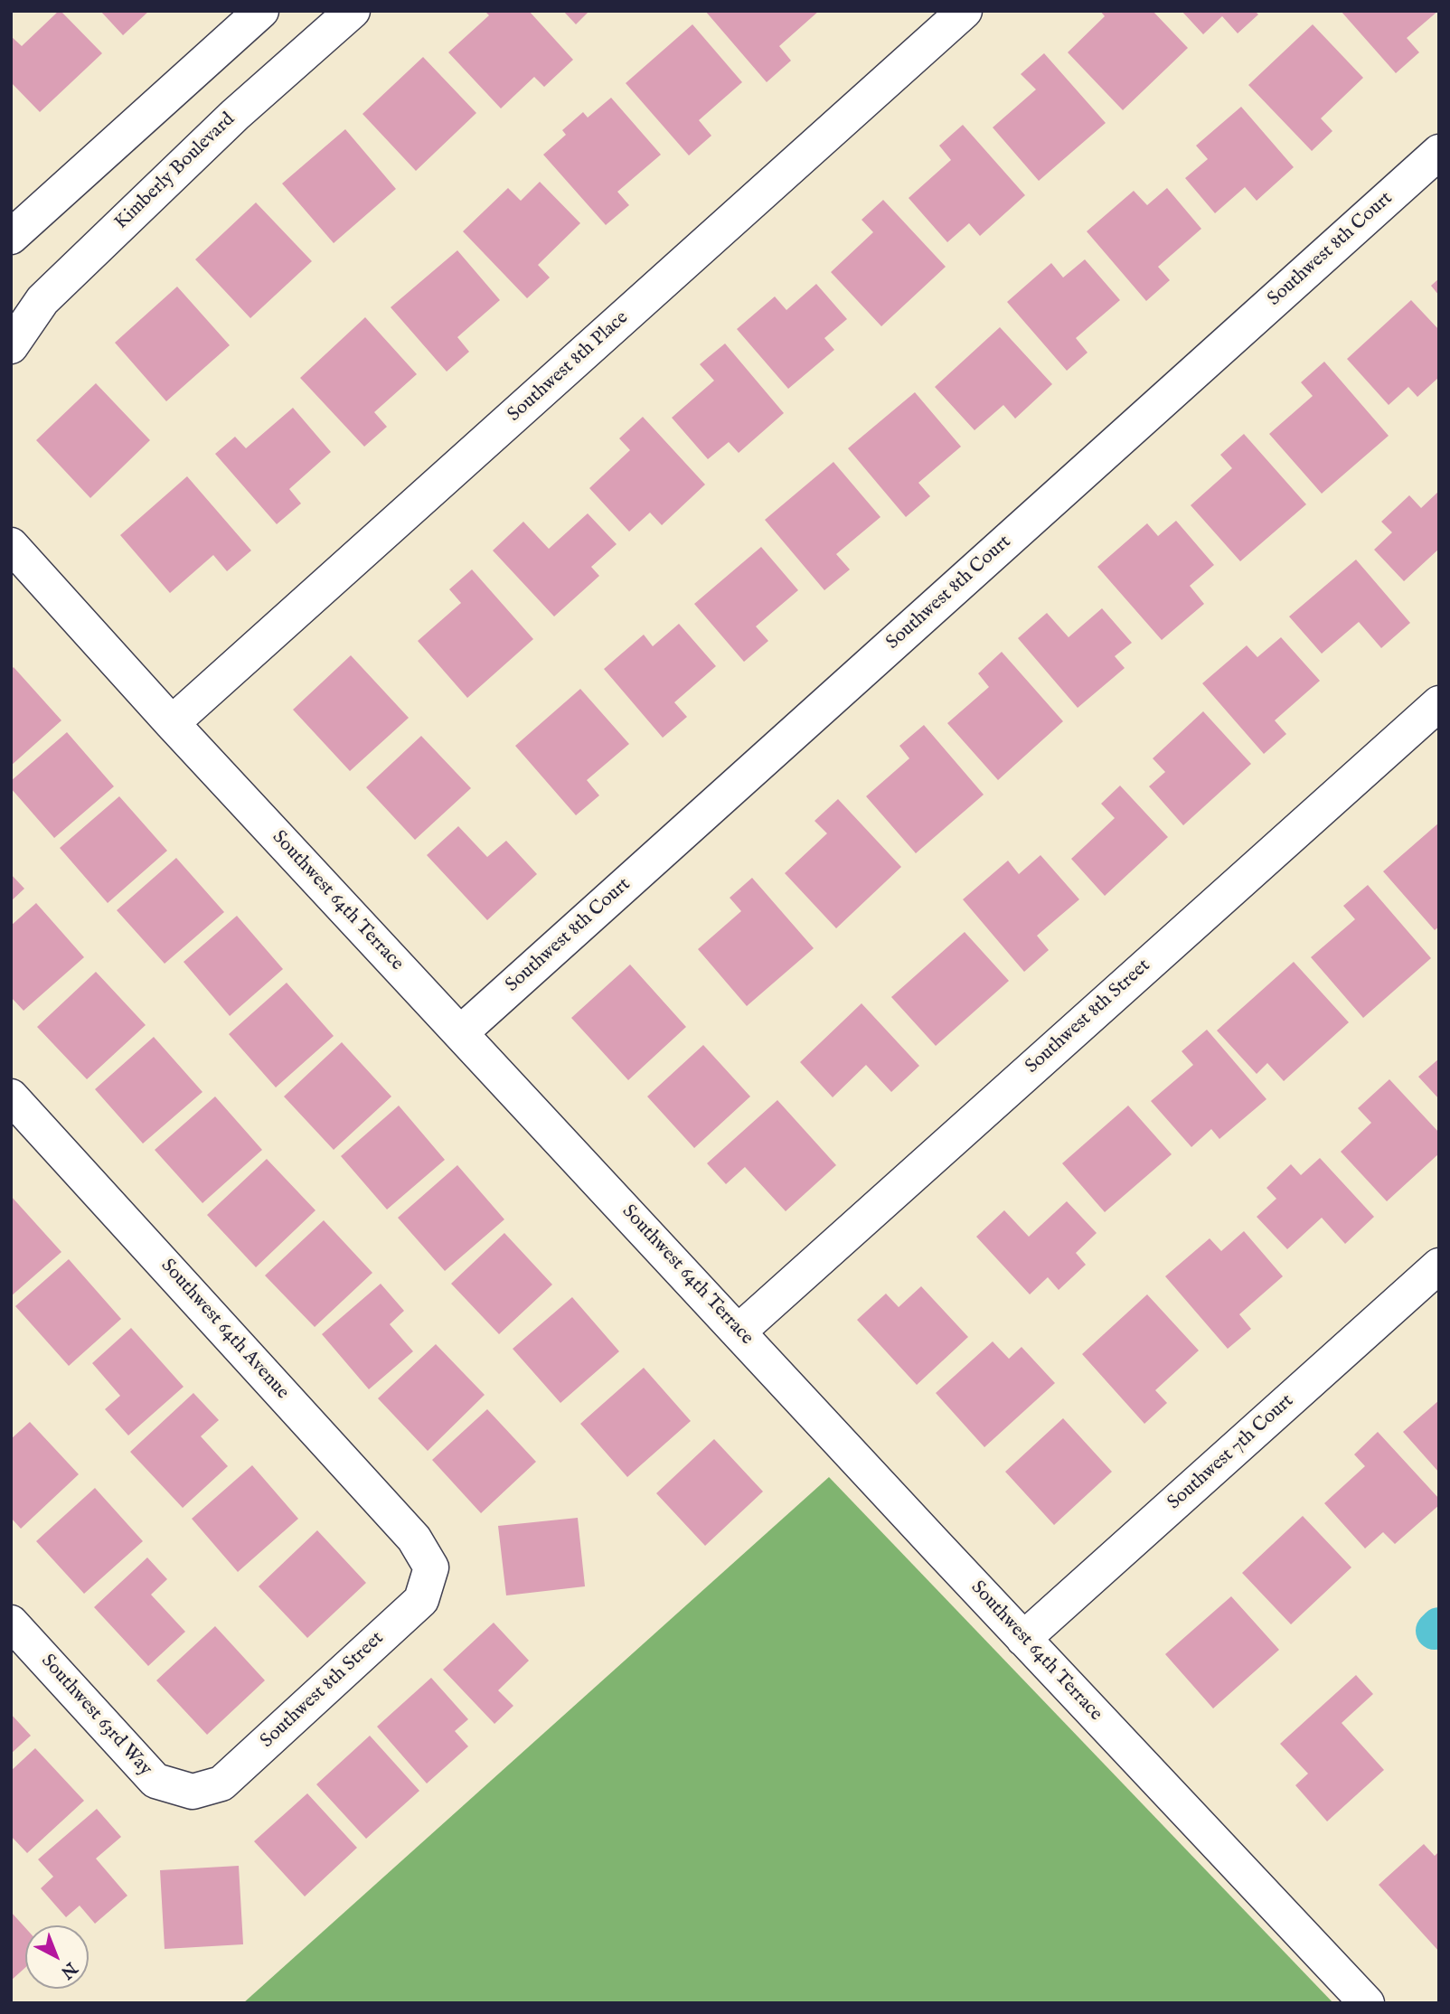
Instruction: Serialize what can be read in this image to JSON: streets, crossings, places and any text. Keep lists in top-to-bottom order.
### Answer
{
  "streets": {
    "street": [
      "Kimberly Boulevard",
      "Southwest 8th Court",
      "Southwest 8th Place",
      "Southwest 64th Terrace",
      "Southwest 8th Street",
      "Southwest 64th Avenue",
      "Southwest 7th Court",
      "Southwest 63rd Way"
    ]
  },
  "crossings": [
    ["Southwest 8th Court", "Southwest 64th Terrace"],
    ["Southwest 8th Place", "Southwest 64th Terrace"],
    ["Southwest 64th Terrace", "Southwest 8th Street"],
    ["Southwest 64th Terrace", "Southwest 7th Court"],
    ["Southwest 8th Street", "Southwest 64th Avenue"],
    ["Southwest 8th Street", "Southwest 63rd Way"]
  ],
  "north": "bottom right"
}
